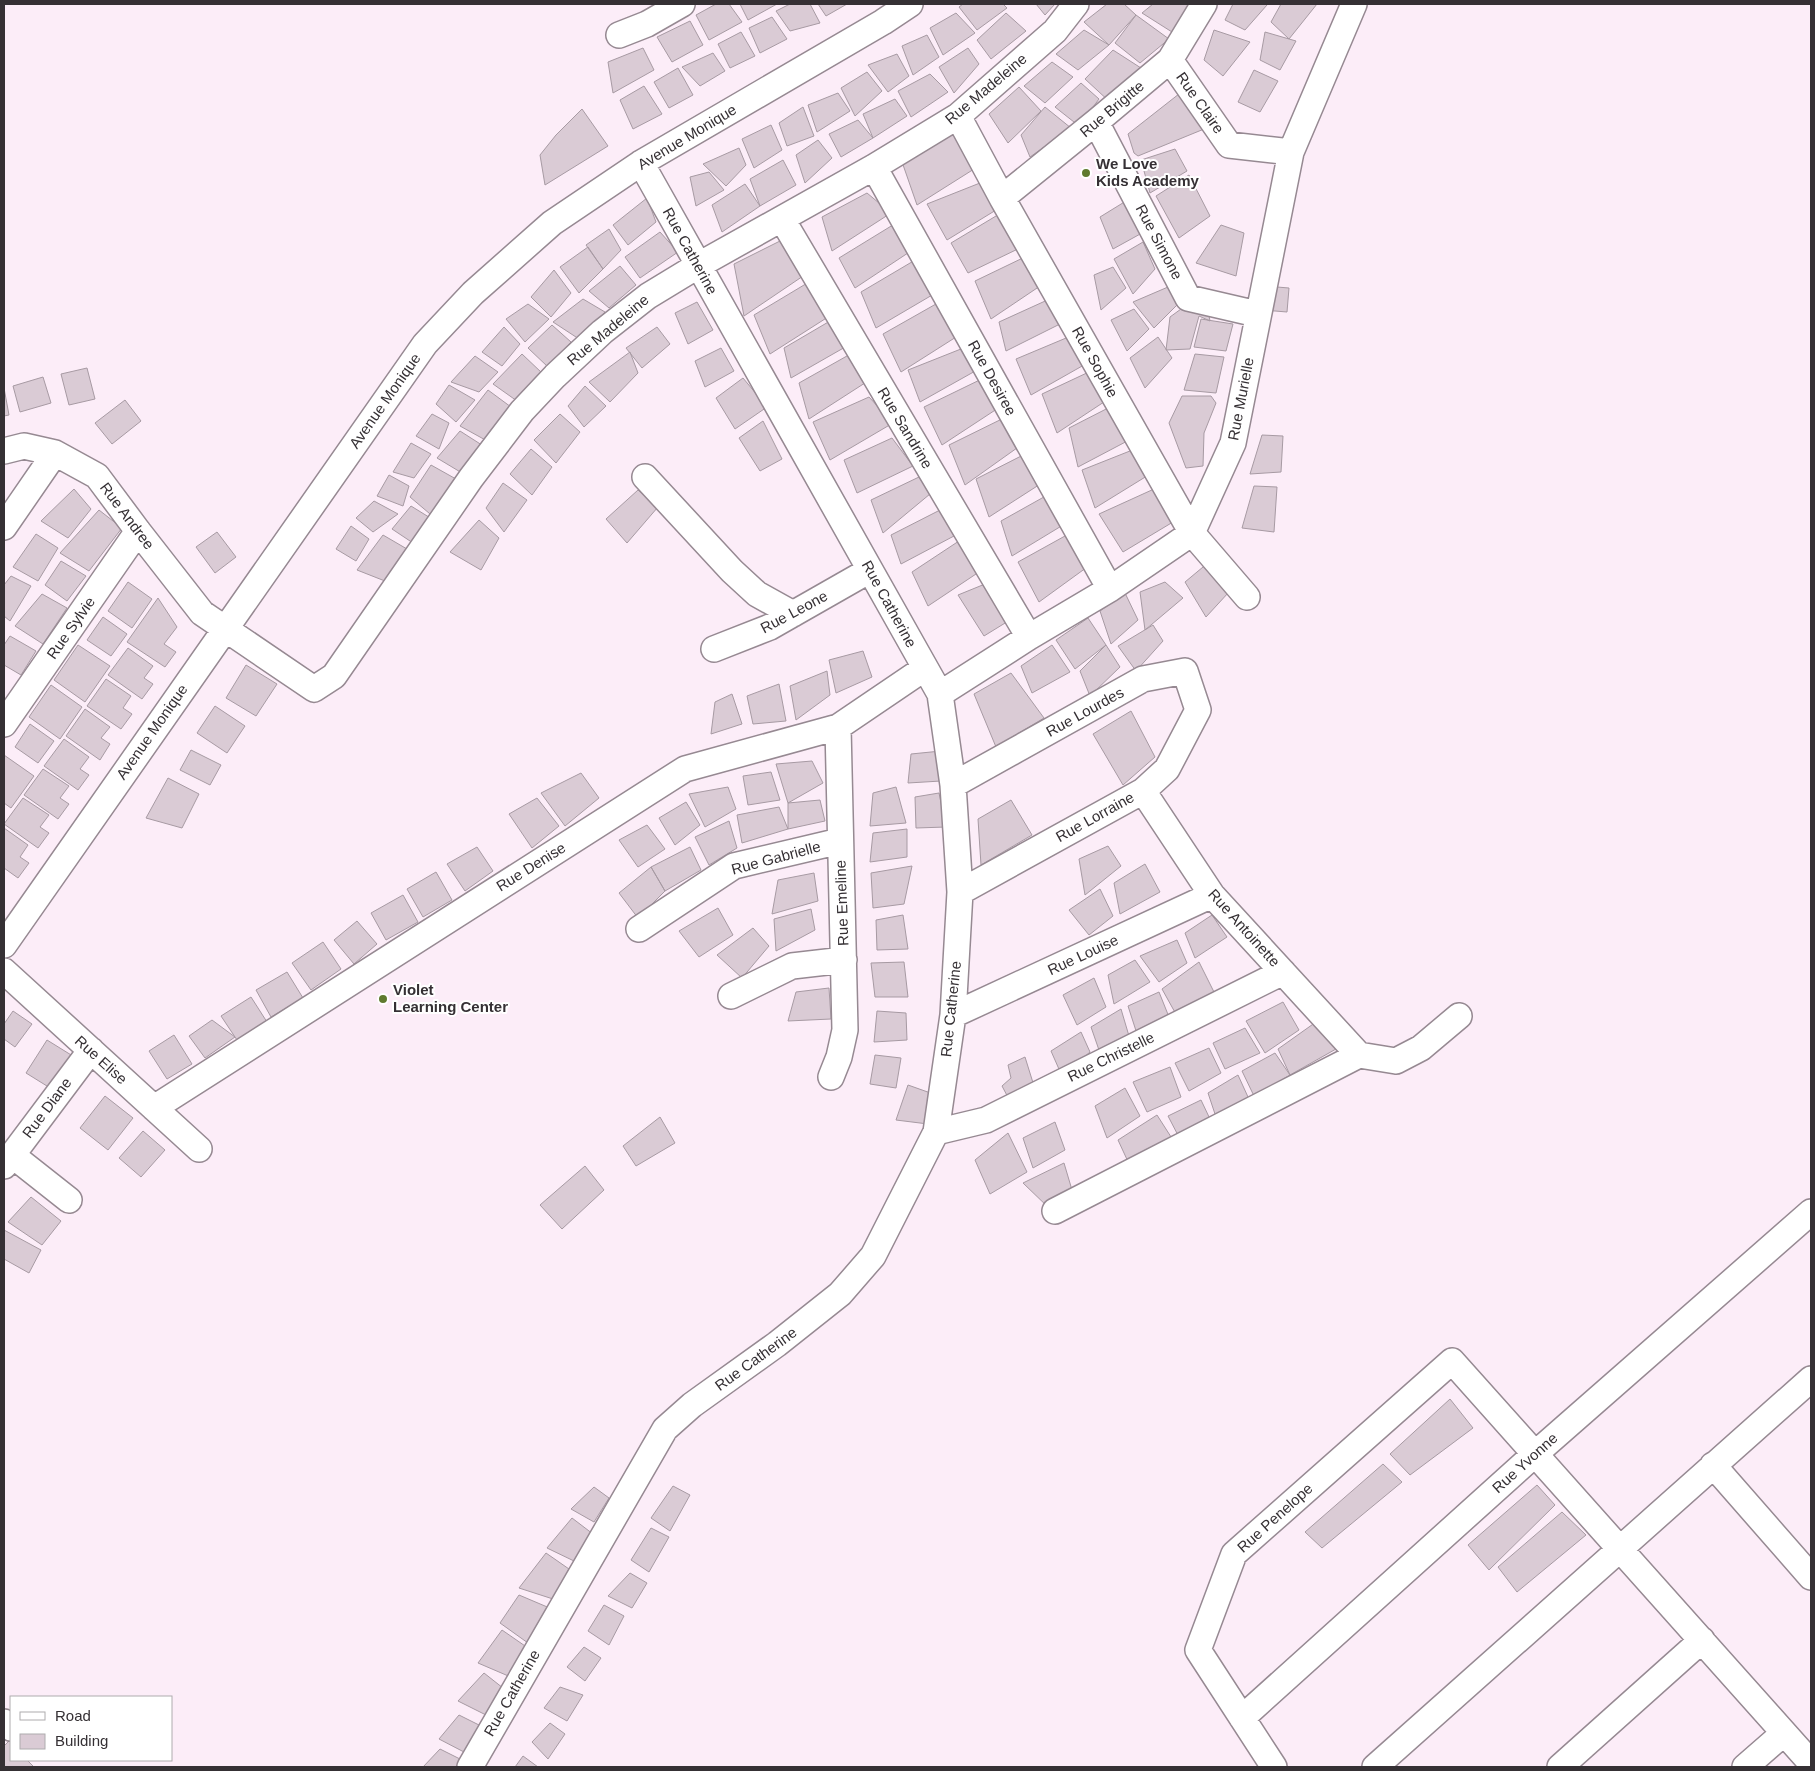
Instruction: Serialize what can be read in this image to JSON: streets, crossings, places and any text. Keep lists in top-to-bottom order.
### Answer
{
  "streets": {
    "street": [
      "Rue Madeleine",
      "Rue Claire",
      "Rue Brigitte",
      "Avenue Monique",
      "Rue Simone",
      "Rue Catherine",
      "Rue Sophie",
      "Rue Desiree",
      "Rue Murielle",
      "Rue Sandrine",
      "Rue Andree",
      "Rue Leone",
      "Rue Sylvie",
      "Rue Lourdes",
      "Rue Lorraine",
      "Rue Gabrielle",
      "Rue Denise",
      "Rue Emeline",
      "Rue Antoinette",
      "Rue Louise",
      "Rue Christelle",
      "Rue Elise",
      "Rue Diane",
      "Rue Yvonne",
      "Rue Penelope"
    ]
  },
  "crossings": [
    ["Rue Madeleine", "Avenue Monique"],
    ["Rue Madeleine", "Rue Catherine"],
    ["Rue Madeleine", "Rue Sophie"],
    ["Rue Madeleine", "Rue Desiree"],
    ["Rue Madeleine", "Rue Sandrine"],
    ["Rue Madeleine", "Rue Andree"],
    ["Rue Claire", "Rue Brigitte"],
    ["Rue Claire", "Rue Murielle"],
    ["Rue Brigitte", "Rue Simone"],
    ["Rue Brigitte", "Rue Sophie"],
    ["Avenue Monique", "Rue Catherine"],
    ["Avenue Monique", "Rue Andree"],
    ["Rue Simone", "Rue Murielle"],
    ["Rue Catherine", "Rue Leone"],
    ["Rue Catherine", "Rue Lourdes"],
    ["Rue Catherine", "Rue Lorraine"],
    ["Rue Catherine", "Rue Denise"],
    ["Rue Catherine", "Rue Louise"],
    ["Rue Catherine", "Rue Christelle"],
    ["Rue Sophie", "Rue Murielle"],
    ["Rue Andree", "Rue Sylvie"],
    ["Rue Lourdes", "Rue Lorraine"],
    ["Rue Lorraine", "Rue Antoinette"],
    ["Rue Gabrielle", "Rue Emeline"],
    ["Rue Denise", "Rue Emeline"],
    ["Rue Denise", "Rue Elise"],
    ["Rue Antoinette", "Rue Louise"],
    ["Rue Antoinette", "Rue Christelle"],
    ["Rue Elise", "Rue Diane"],
    ["Rue Yvonne", "Rue Penelope"]
  ],
  "places": ["We Love Kids Academy", "Violet Learning Center"],
  "legend": ["Road", "Building"]
}
